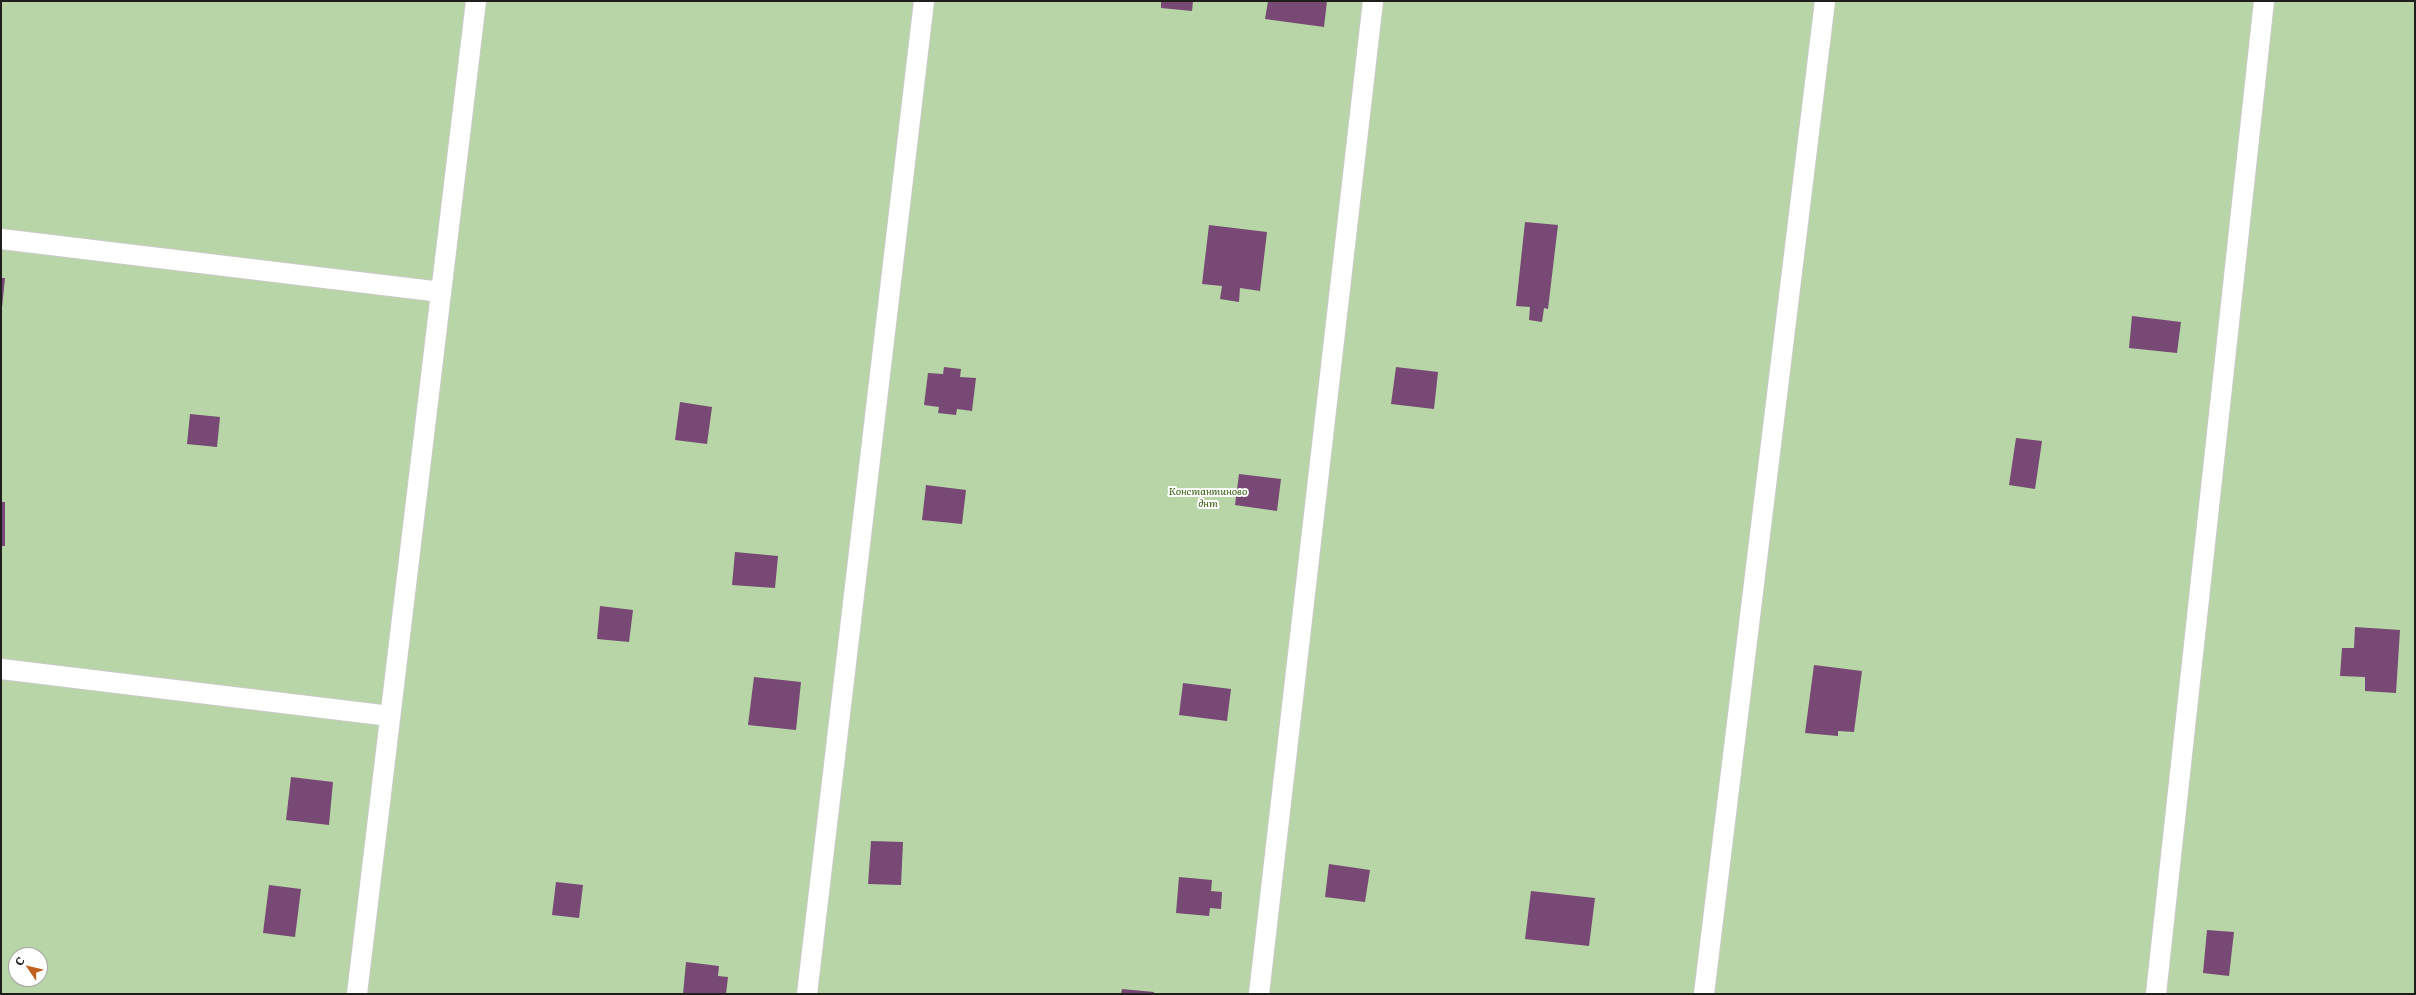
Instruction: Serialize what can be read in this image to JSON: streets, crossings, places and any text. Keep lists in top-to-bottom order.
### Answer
{
  "parks": ["Константиново днт"],
  "north": "top left"
}
